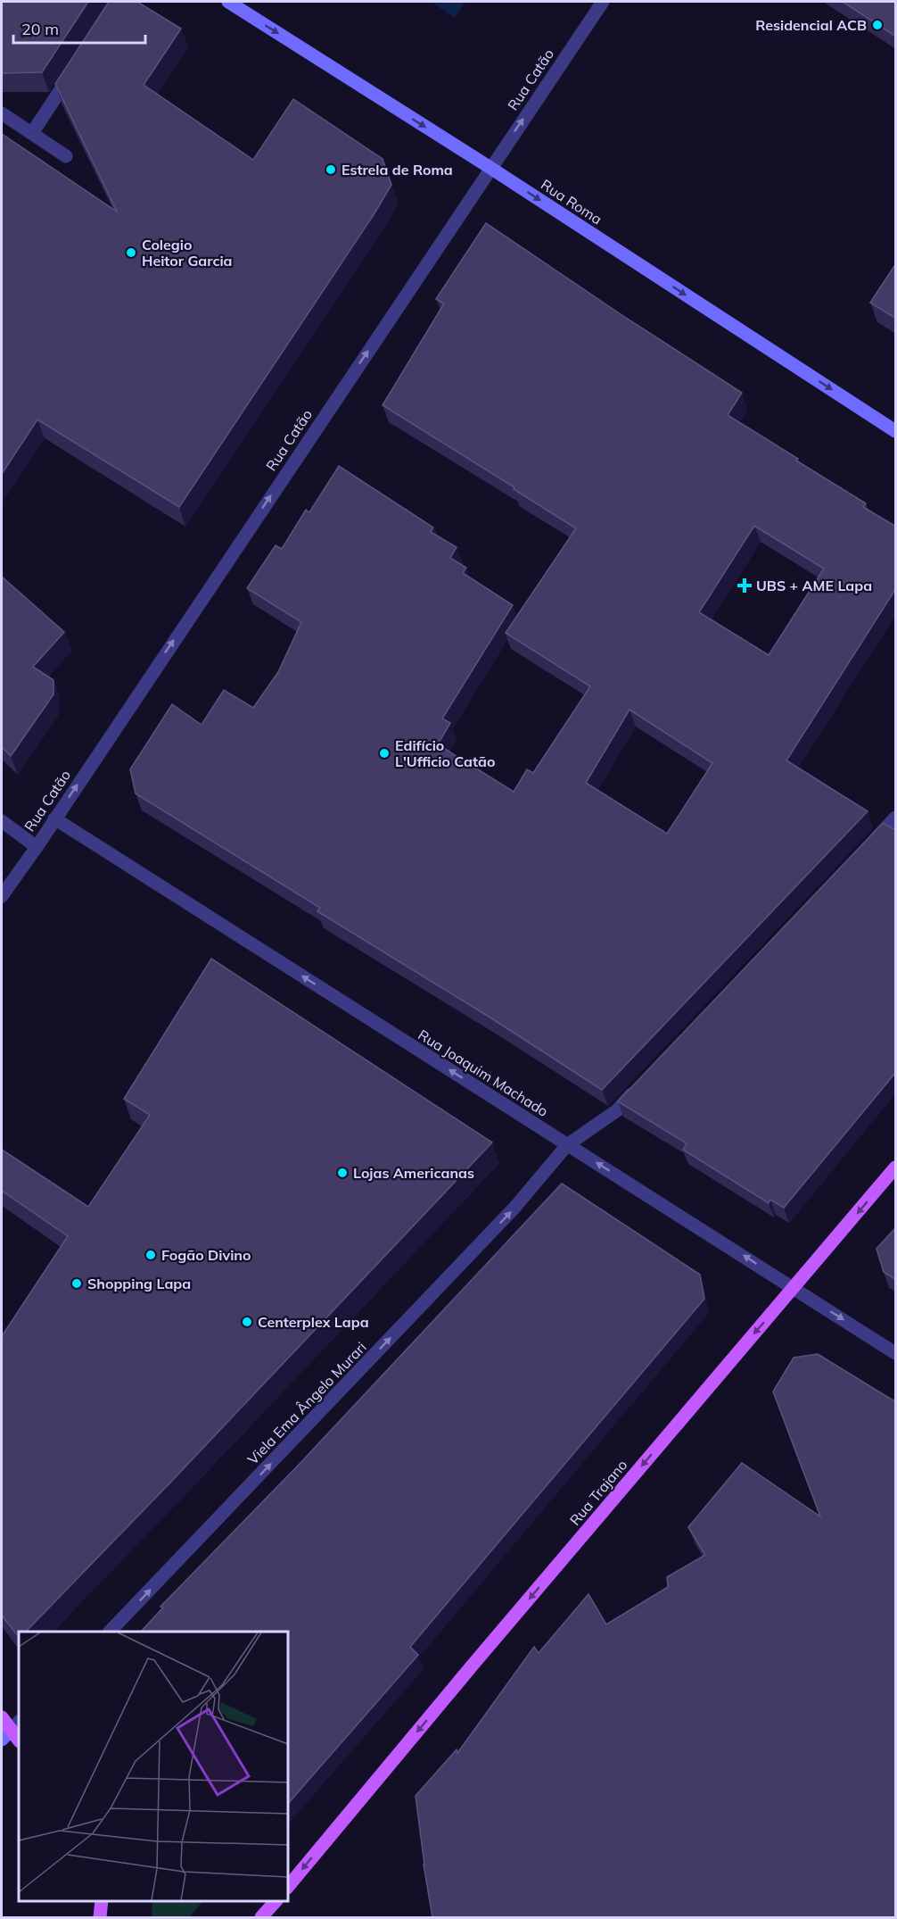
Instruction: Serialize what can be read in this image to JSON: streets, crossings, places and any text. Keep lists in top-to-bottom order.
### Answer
{
  "streets": {
    "main road": ["Rua Trajano"],
    "street": [
      "Rua Catão",
      "Rua Roma",
      "Rua Joaquim Machado",
      "Viela Ema Ângelo Murari"
    ]
  },
  "crossings": [
    ["Rua Catão", "Rua Roma"],
    ["Rua Catão", "Rua Joaquim Machado"],
    ["Rua Joaquim Machado", "Viela Ema Ângelo Murari"],
    ["Rua Joaquim Machado", "Rua Trajano"]
  ],
  "one_way": [
    "Rua Catão",
    "Rua Roma",
    "Viela Ema Ângelo Murari",
    "Rua Trajano"
  ],
  "places": {
    "other": [
      "Residencial ACB",
      "Estrela de Roma",
      "Colegio Heitor Garcia",
      "Edifício L'Ufficio Catão",
      "Lojas Americanas",
      "Fogão Divino",
      "Shopping Lapa",
      "Centerplex Lapa"
    ],
    "health": ["UBS + AME Lapa"]
  },
  "scale_bar": "20 m"
}
